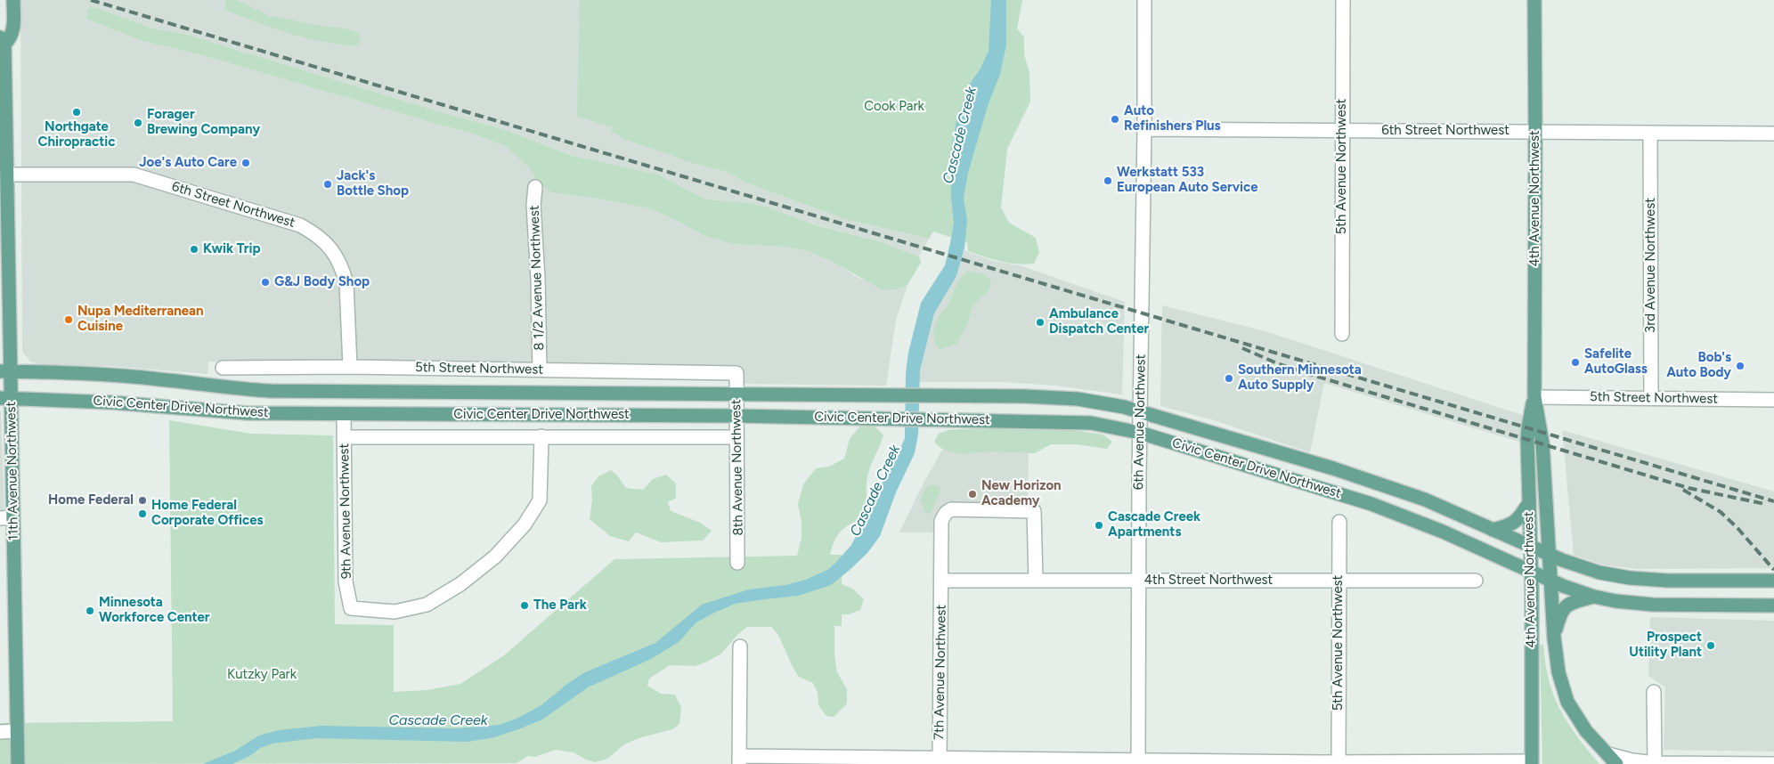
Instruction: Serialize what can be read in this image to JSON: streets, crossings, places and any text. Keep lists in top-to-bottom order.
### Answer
{
  "streets": {
    "main road": ["4th Avenue Northwest", "Civic Center Drive Northwest", "11th Avenue Northwest"],
    "street": [
      "6th Street Northwest",
      "5th Avenue Northwest",
      "3rd Avenue Northwest",
      "8 1/2 Avenue Northwest",
      "5th Street Northwest",
      "6th Avenue Northwest",
      "8th Avenue Northwest",
      "9th Avenue Northwest",
      "4th Street Northwest",
      "7th Avenue Northwest"
    ]
  },
  "crossings": [
    ["6th Street Northwest", "5th Avenue Northwest"],
    ["6th Street Northwest", "4th Avenue Northwest"],
    ["6th Street Northwest", "3rd Avenue Northwest"],
    ["6th Street Northwest", "5th Street Northwest"],
    ["6th Street Northwest", "6th Avenue Northwest"],
    ["6th Street Northwest", "11th Avenue Northwest"],
    ["5th Avenue Northwest", "4th Street Northwest"],
    ["4th Avenue Northwest", "5th Street Northwest"],
    ["4th Avenue Northwest", "Civic Center Drive Northwest"],
    ["3rd Avenue Northwest", "5th Street Northwest"],
    ["8 1/2 Avenue Northwest", "5th Street Northwest"],
    ["5th Street Northwest", "8th Avenue Northwest"],
    ["Civic Center Drive Northwest", "6th Avenue Northwest"],
    ["Civic Center Drive Northwest", "8th Avenue Northwest"],
    ["Civic Center Drive Northwest", "11th Avenue Northwest"],
    ["Civic Center Drive Northwest", "9th Avenue Northwest"],
    ["6th Avenue Northwest", "4th Street Northwest"],
    ["4th Street Northwest", "7th Avenue Northwest"]
  ],
  "water": ["Cascade Creek"],
  "parks": ["Cook Park", "Kutzky Park"],
  "places": [
    "Northgate Chiropractic",
    "Auto Refinishers Plus",
    "Forager Brewing Company",
    "Joe's Auto Care",
    "Werkstatt 533 European Auto Service",
    "Jack's Bottle Shop",
    "Kwik Trip",
    "G&J Body Shop",
    "Nupa Mediterranean Cuisine",
    "Ambulance Dispatch Center",
    "Safelite AutoGlass",
    "Bob's Auto Body",
    "Southern Minnesota Auto Supply",
    "New Horizon Academy",
    "Home Federal",
    "Home Federal Corporate Offices",
    "Cascade Creek Apartments",
    "The Park",
    "Minnesota Workforce Center",
    "Prospect Utility Plant"
  ]
}
